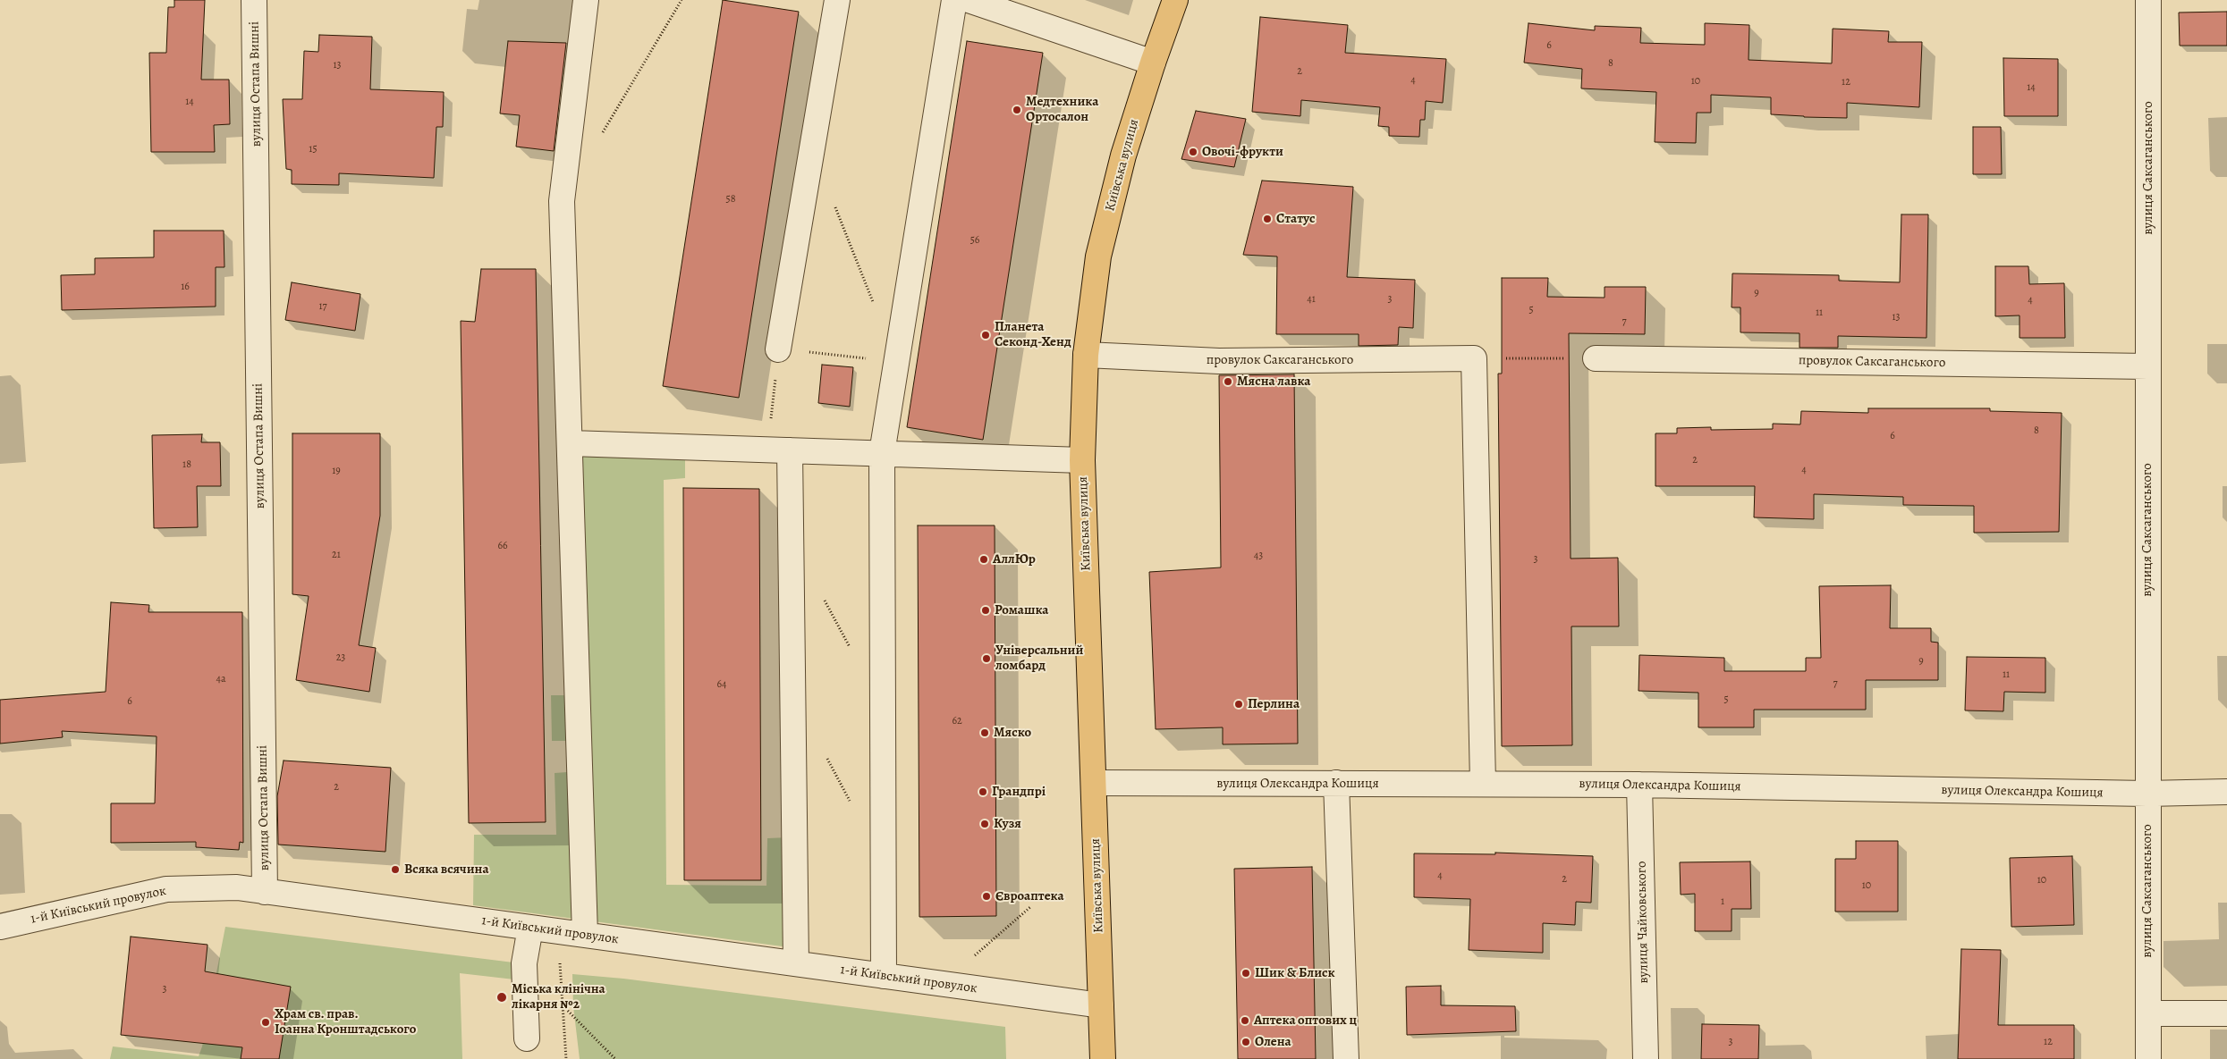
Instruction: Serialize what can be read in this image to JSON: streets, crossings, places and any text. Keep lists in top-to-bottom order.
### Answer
{
  "streets": {
    "main road": ["Київська вулиця"],
    "street": [
      "вулиця Остапа Вишні",
      "вулиця Саксаганського",
      "провулок Саксаганського",
      "вулиця Олександра Кошиця",
      "1-й Київський провулок",
      "вулиця Чайковського"
    ]
  },
  "crossings": [
    ["вулиця Остапа Вишні", "1-й Київський провулок"],
    ["Київська вулиця", "провулок Саксаганського"],
    ["Київська вулиця", "вулиця Олександра Кошиця"],
    ["Київська вулиця", "1-й Київський провулок"],
    ["вулиця Саксаганського", "провулок Саксаганського"],
    ["вулиця Саксаганського", "вулиця Олександра Кошиця"],
    ["вулиця Олександра Кошиця", "вулиця Чайковського"]
  ],
  "places": [
    "Медтехника Ортосалон",
    "Овочі-фрукти",
    "Статус",
    "Планета Секонд-Хенд",
    "Мясна лавка",
    "АллЮр",
    "Ромашка",
    "Універсальний ломбард",
    "Перлина",
    "Мяско",
    "Грандпрі",
    "Кузя",
    "Всяка всячина",
    "Євроаптека",
    "Шик & Блиск",
    "Міська клінічна лікарня №2",
    "Аптека оптових ц",
    "Храм св. прав. Іоанна Кронштадського",
    "Олена"
  ],
  "house_numbers": [
    "6",
    "8",
    "13",
    "2",
    "4",
    "10",
    "12",
    "14",
    "14",
    "15",
    "58",
    "56",
    "16",
    "9",
    "41",
    "3",
    "4",
    "17",
    "5",
    "11",
    "13",
    "7",
    "8",
    "6",
    "2",
    "18",
    "4",
    "19",
    "66",
    "21",
    "43",
    "3",
    "23",
    "9",
    "11",
    "4а",
    "7",
    "64",
    "5",
    "6",
    "62",
    "2",
    "4",
    "2",
    "10",
    "10",
    "1",
    "3",
    "3",
    "12"
  ]
}
